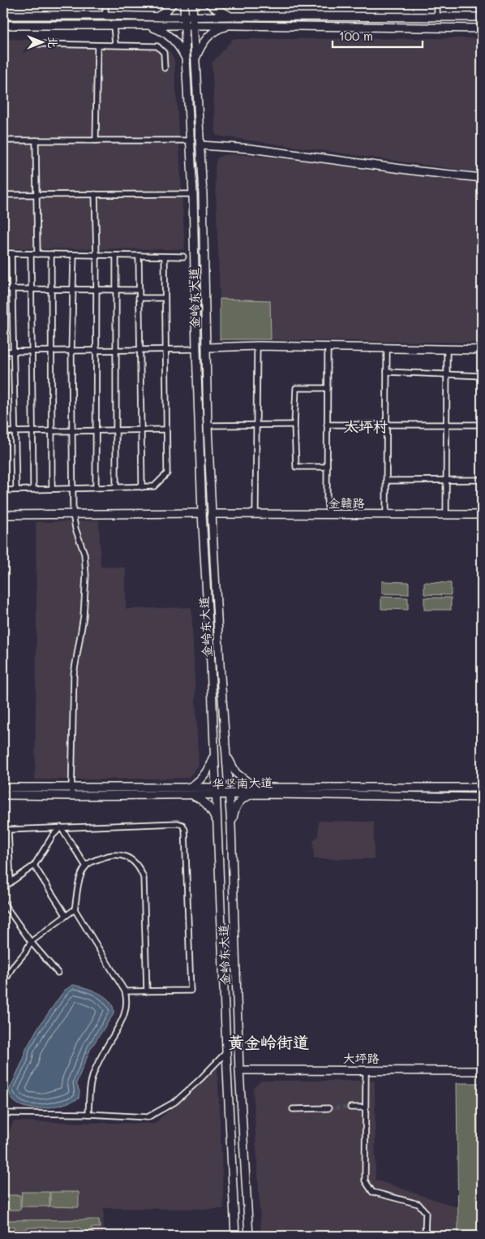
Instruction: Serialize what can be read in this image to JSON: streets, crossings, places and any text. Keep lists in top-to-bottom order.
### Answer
{
  "streets": {
    "main road": [
      "金岭东大道",
      "金赣路",
      "华坚南大道",
      "大坪路"
    ]
  },
  "crossings": [
    ["金岭东大道", "金赣路"],
    ["金岭东大道", "华坚南大道"],
    ["金岭东大道", "大坪路"]
  ],
  "districts": ["太坪村", "黄金岭街道"],
  "scale_bar": "100 m",
  "north": "right"
}
